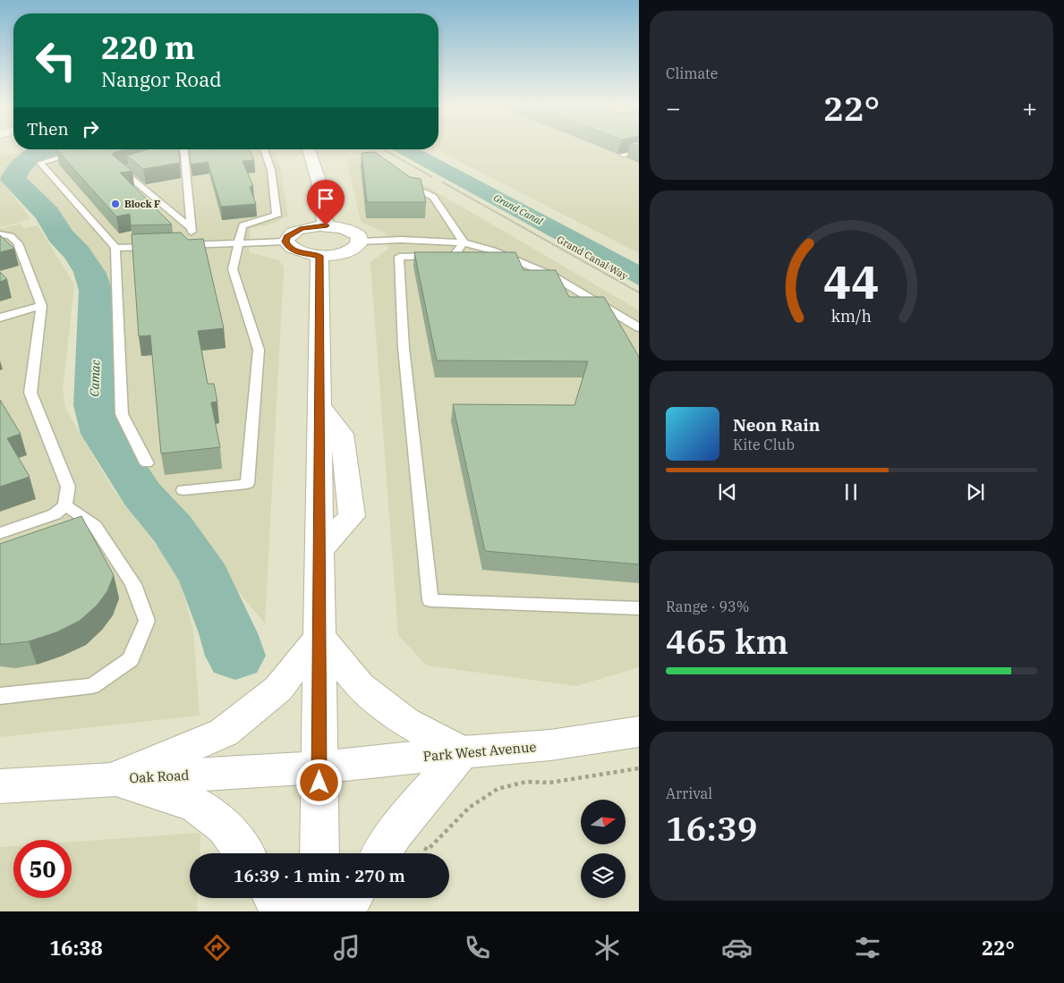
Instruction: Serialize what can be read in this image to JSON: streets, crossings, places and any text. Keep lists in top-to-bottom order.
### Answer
{
  "streets": {
    "main road": ["Park West Avenue", "Oak Road"],
    "path": ["Grand Canal Way"]
  },
  "crossings": [
    ["Park West Avenue", "Oak Road"]
  ],
  "water": ["Grand Canal", "Camac"],
  "places": ["Block F"],
  "north": "right",
  "page": {
    "tile": [
      "Climate",
      ["Range · 93%", "465 km"],
      ["Arrival", "16:39"]
    ],
    "turn": ["220 m", "Nangor Road"],
    "heat": ["−", "22°", "+"],
    "then": "Then",
    "song": ["Neon Rain", "Kite Club"],
    "limit": "50",
    "trip": "16:39 · 1 min · 270 m",
    "tabs": ["16:38", "22°"],
    "gauge": ["44", "km/h"]
  }
}
